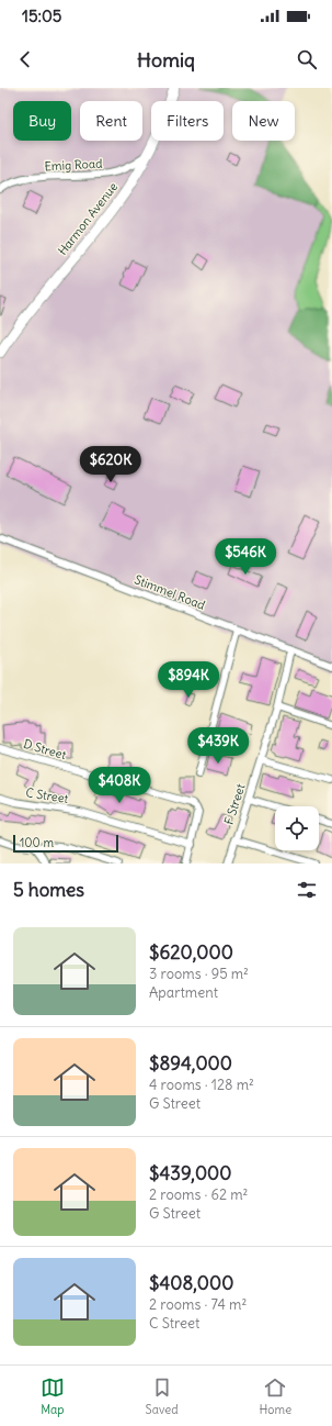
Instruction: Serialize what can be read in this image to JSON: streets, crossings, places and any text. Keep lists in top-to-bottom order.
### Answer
{
  "streets": {
    "main road": ["Harmon Avenue"],
    "street": [
      "Emig Road",
      "Stimmel Road",
      "D Street",
      "C Street",
      "F Street"
    ]
  },
  "crossings": [
    ["Emig Road", "Harmon Avenue"],
    ["Stimmel Road", "F Street"],
    ["D Street", "C Street"]
  ],
  "scale_bar": "100 m",
  "page": {
    "status": "15:05",
    "header": "Homiq",
    "chip": [
      "Buy",
      "Rent",
      "Filters",
      "New"
    ],
    "price": [
      "$620K",
      "$546K",
      "$894K",
      "$439K",
      "$408K"
    ],
    "scale": "100 m",
    "heading": "5 homes",
    "list": [
      {
        "name": "$620,000",
        "note": "3 rooms · 95 m² · Apartment"
      },
      {
        "name": "$894,000",
        "note": "4 rooms · 128 m² · G Street"
      },
      {
        "name": "$439,000",
        "note": "2 rooms · 62 m² · G Street"
      },
      {
        "name": "$408,000",
        "note": "2 rooms · 74 m² · C Street"
      }
    ],
    "tabs": ["Map", "Saved", "Home"]
  }
}
